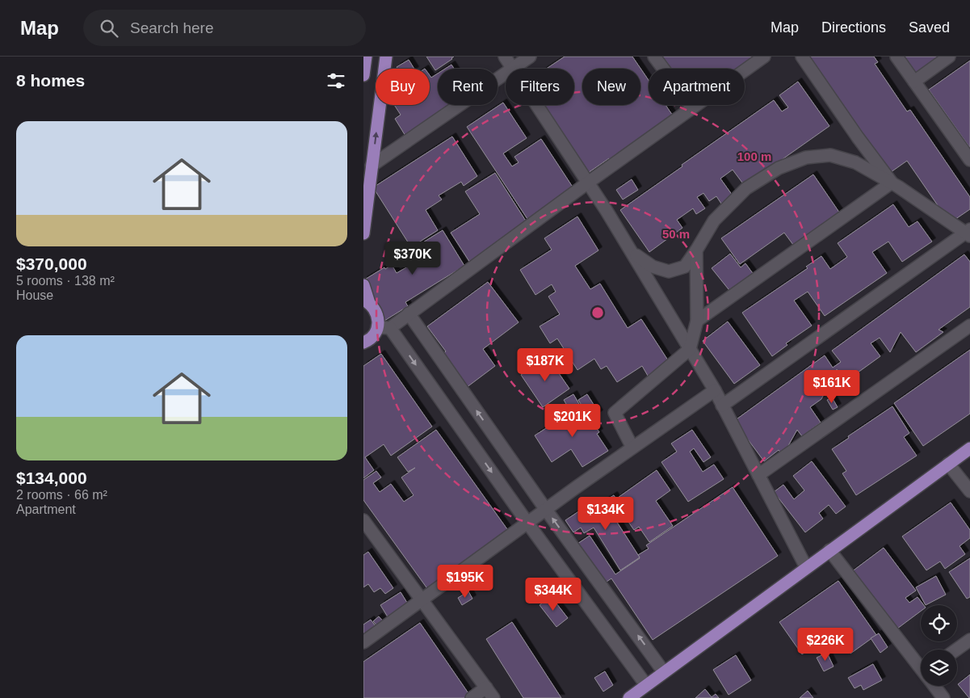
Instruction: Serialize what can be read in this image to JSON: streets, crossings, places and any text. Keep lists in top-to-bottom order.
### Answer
{
  "page": {
    "header": "Map",
    "search": "Search here",
    "nav": ["Map", "Directions", "Saved"],
    "heading": "8 homes",
    "chip": [
      "Buy",
      "Rent",
      "Filters",
      "New",
      "Apartment"
    ],
    "list": [
      {
        "name": "$370,000",
        "note": "5 rooms · 138 m² · House"
      },
      {
        "name": "$134,000",
        "note": "2 rooms · 66 m² · Apartment"
      }
    ],
    "price": [
      "$370K",
      "$187K",
      "$161K",
      "$201K",
      "$134K",
      "$195K",
      "$344K",
      "$226K"
    ]
  },
  "rings": ["100 m", "50 m"]
}
